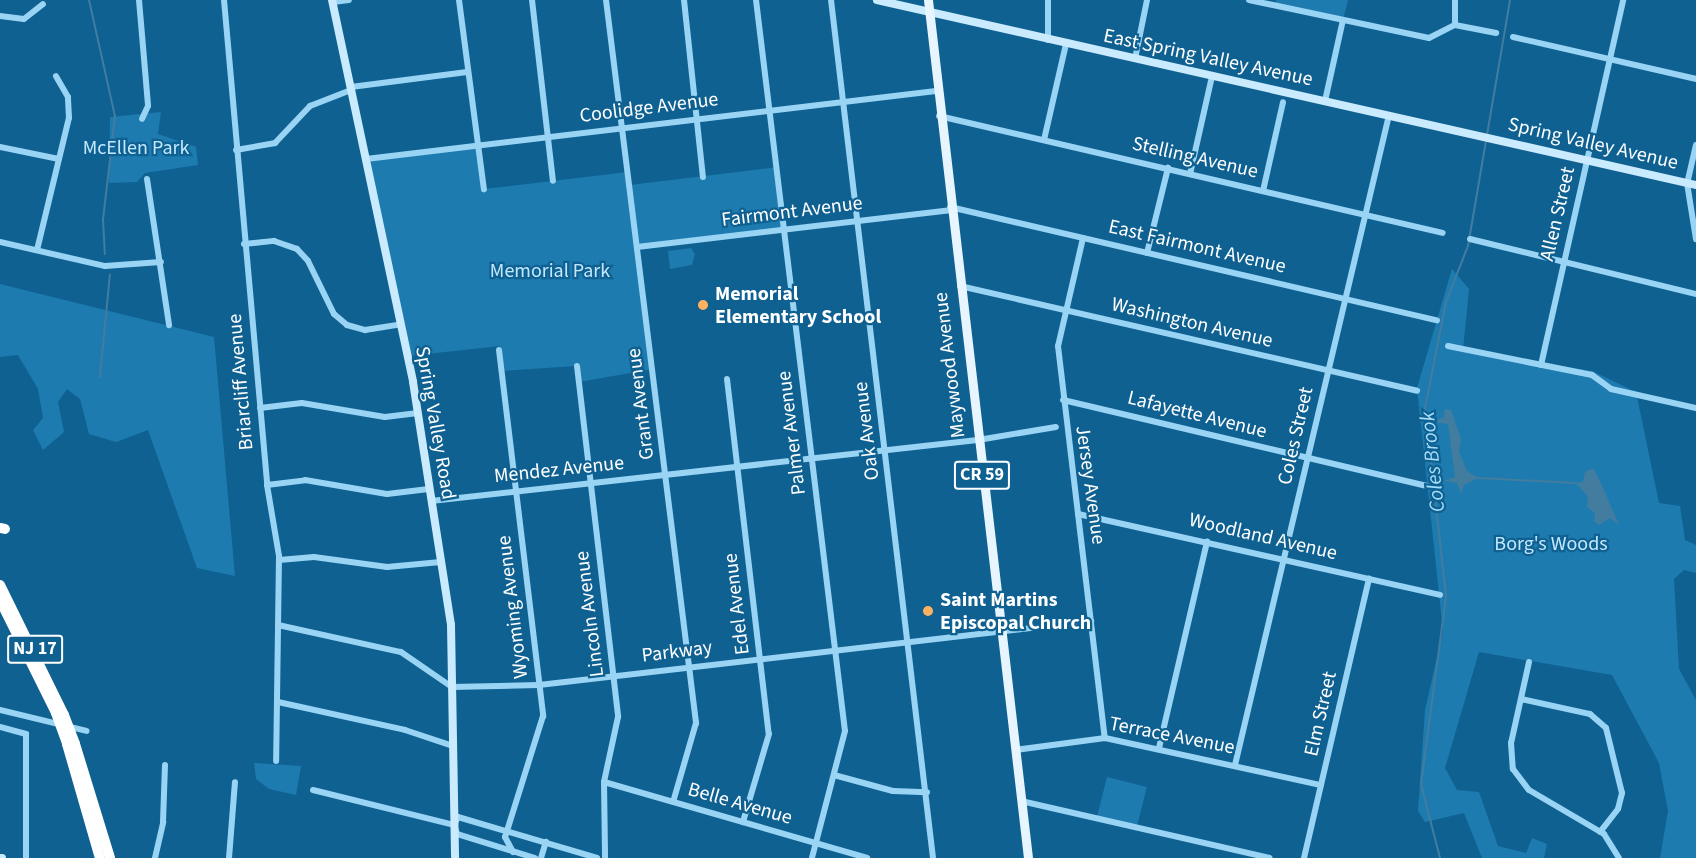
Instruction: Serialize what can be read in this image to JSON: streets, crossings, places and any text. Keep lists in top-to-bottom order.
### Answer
{
  "streets": {
    "highway": ["NJ 17"],
    "main road": ["Maywood Avenue", "CR 59"],
    "street": [
      "East Spring Valley Avenue",
      "Coolidge Avenue",
      "Spring Valley Avenue",
      "Stelling Avenue",
      "Fairmont Avenue",
      "Allen Street",
      "East Fairmont Avenue",
      "Washington Avenue",
      "Briarcliff Avenue",
      "Grant Avenue",
      "Lafayette Avenue",
      "Spring Valley Road",
      "Oak Avenue",
      "Palmer Avenue",
      "Coles Street",
      "Mendez Avenue",
      "Jersey Avenue",
      "Woodland Avenue",
      "Edel Avenue",
      "Wyoming Avenue",
      "Lincoln Avenue",
      "Parkway",
      "Elm Street",
      "Terrace Avenue",
      "Belle Avenue"
    ]
  },
  "crossings": [
    ["East Spring Valley Avenue", "Spring Valley Avenue"],
    ["East Spring Valley Avenue", "Maywood Avenue"],
    ["East Spring Valley Avenue", "Coles Street"],
    ["East Spring Valley Avenue", "CR 59"],
    ["Coolidge Avenue", "Maywood Avenue"],
    ["Coolidge Avenue", "Grant Avenue"],
    ["Coolidge Avenue", "Spring Valley Road"],
    ["Coolidge Avenue", "Oak Avenue"],
    ["Coolidge Avenue", "Palmer Avenue"],
    ["Spring Valley Avenue", "Allen Street"],
    ["Stelling Avenue", "Maywood Avenue"],
    ["Stelling Avenue", "Coles Street"],
    ["Fairmont Avenue", "East Fairmont Avenue"],
    ["Fairmont Avenue", "Maywood Avenue"],
    ["Fairmont Avenue", "Grant Avenue"],
    ["Fairmont Avenue", "Oak Avenue"],
    ["Fairmont Avenue", "Palmer Avenue"],
    ["East Fairmont Avenue", "Maywood Avenue"],
    ["East Fairmont Avenue", "Coles Street"],
    ["East Fairmont Avenue", "Jersey Avenue"],
    ["Washington Avenue", "Maywood Avenue"],
    ["Washington Avenue", "Coles Street"],
    ["Washington Avenue", "Jersey Avenue"],
    ["Maywood Avenue", "Mendez Avenue"],
    ["Maywood Avenue", "CR 59"],
    ["Maywood Avenue", "Parkway"],
    ["Maywood Avenue", "Terrace Avenue"],
    ["Grant Avenue", "Mendez Avenue"],
    ["Grant Avenue", "Parkway"],
    ["Grant Avenue", "Belle Avenue"],
    ["Lafayette Avenue", "Coles Street"],
    ["Lafayette Avenue", "Jersey Avenue"],
    ["Spring Valley Road", "Mendez Avenue"],
    ["Spring Valley Road", "Parkway"],
    ["Oak Avenue", "Mendez Avenue"],
    ["Oak Avenue", "Parkway"],
    ["Palmer Avenue", "Mendez Avenue"],
    ["Palmer Avenue", "Parkway"],
    ["Palmer Avenue", "Belle Avenue"],
    ["Coles Street", "Woodland Avenue"],
    ["Coles Street", "Terrace Avenue"],
    ["Mendez Avenue", "Edel Avenue"],
    ["Mendez Avenue", "Wyoming Avenue"],
    ["Mendez Avenue", "Lincoln Avenue"],
    ["Jersey Avenue", "Woodland Avenue"],
    ["Jersey Avenue", "Parkway"],
    ["Jersey Avenue", "Terrace Avenue"],
    ["Woodland Avenue", "Elm Street"],
    ["Edel Avenue", "Parkway"],
    ["Edel Avenue", "Belle Avenue"],
    ["Wyoming Avenue", "Parkway"],
    ["Lincoln Avenue", "Parkway"],
    ["Lincoln Avenue", "Belle Avenue"],
    ["Elm Street", "Terrace Avenue"]
  ],
  "water": ["Coles Brook"],
  "parks": ["McEllen Park", "Memorial Park", "Borg's Woods"],
  "places": ["Memorial Elementary School", "Saint Martins Episcopal Church"]
}
